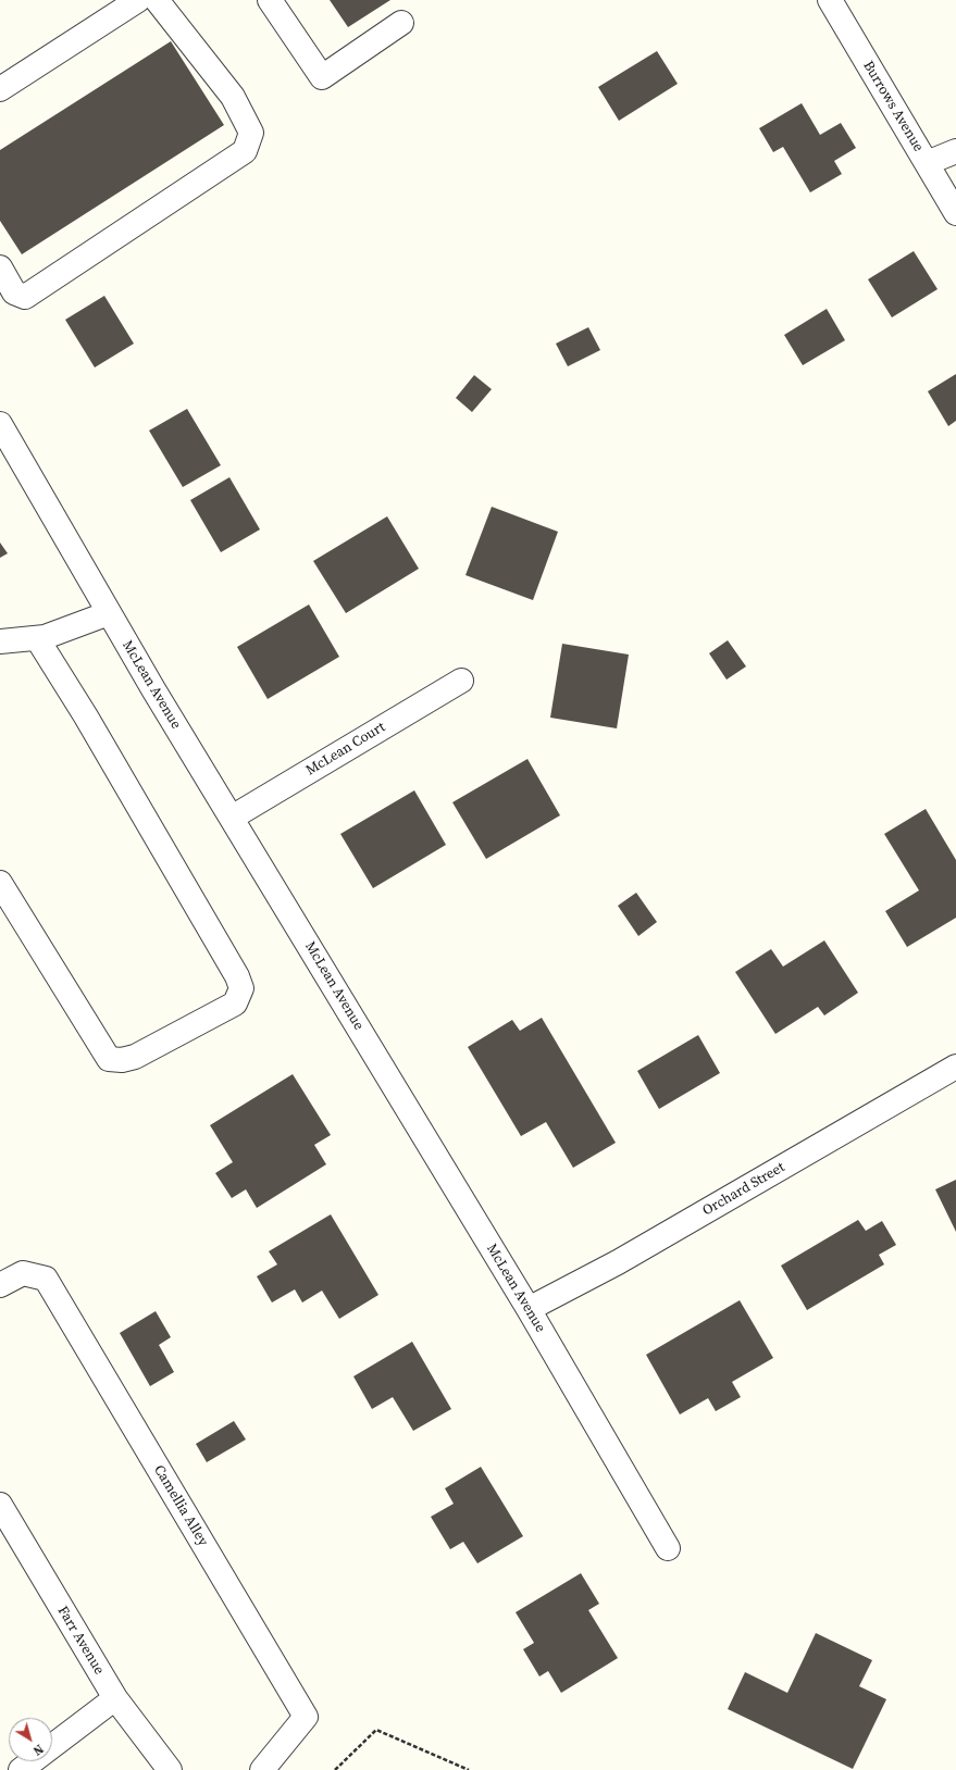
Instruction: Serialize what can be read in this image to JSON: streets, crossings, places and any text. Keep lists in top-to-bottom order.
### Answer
{
  "streets": {
    "street": [
      "Burrows Avenue",
      "McLean Avenue",
      "McLean Court",
      "Orchard Street",
      "Camellia Alley",
      "Farr Avenue"
    ]
  },
  "crossings": [
    ["McLean Avenue", "McLean Court"],
    ["McLean Avenue", "Orchard Street"]
  ],
  "north": "bottom right"
}
